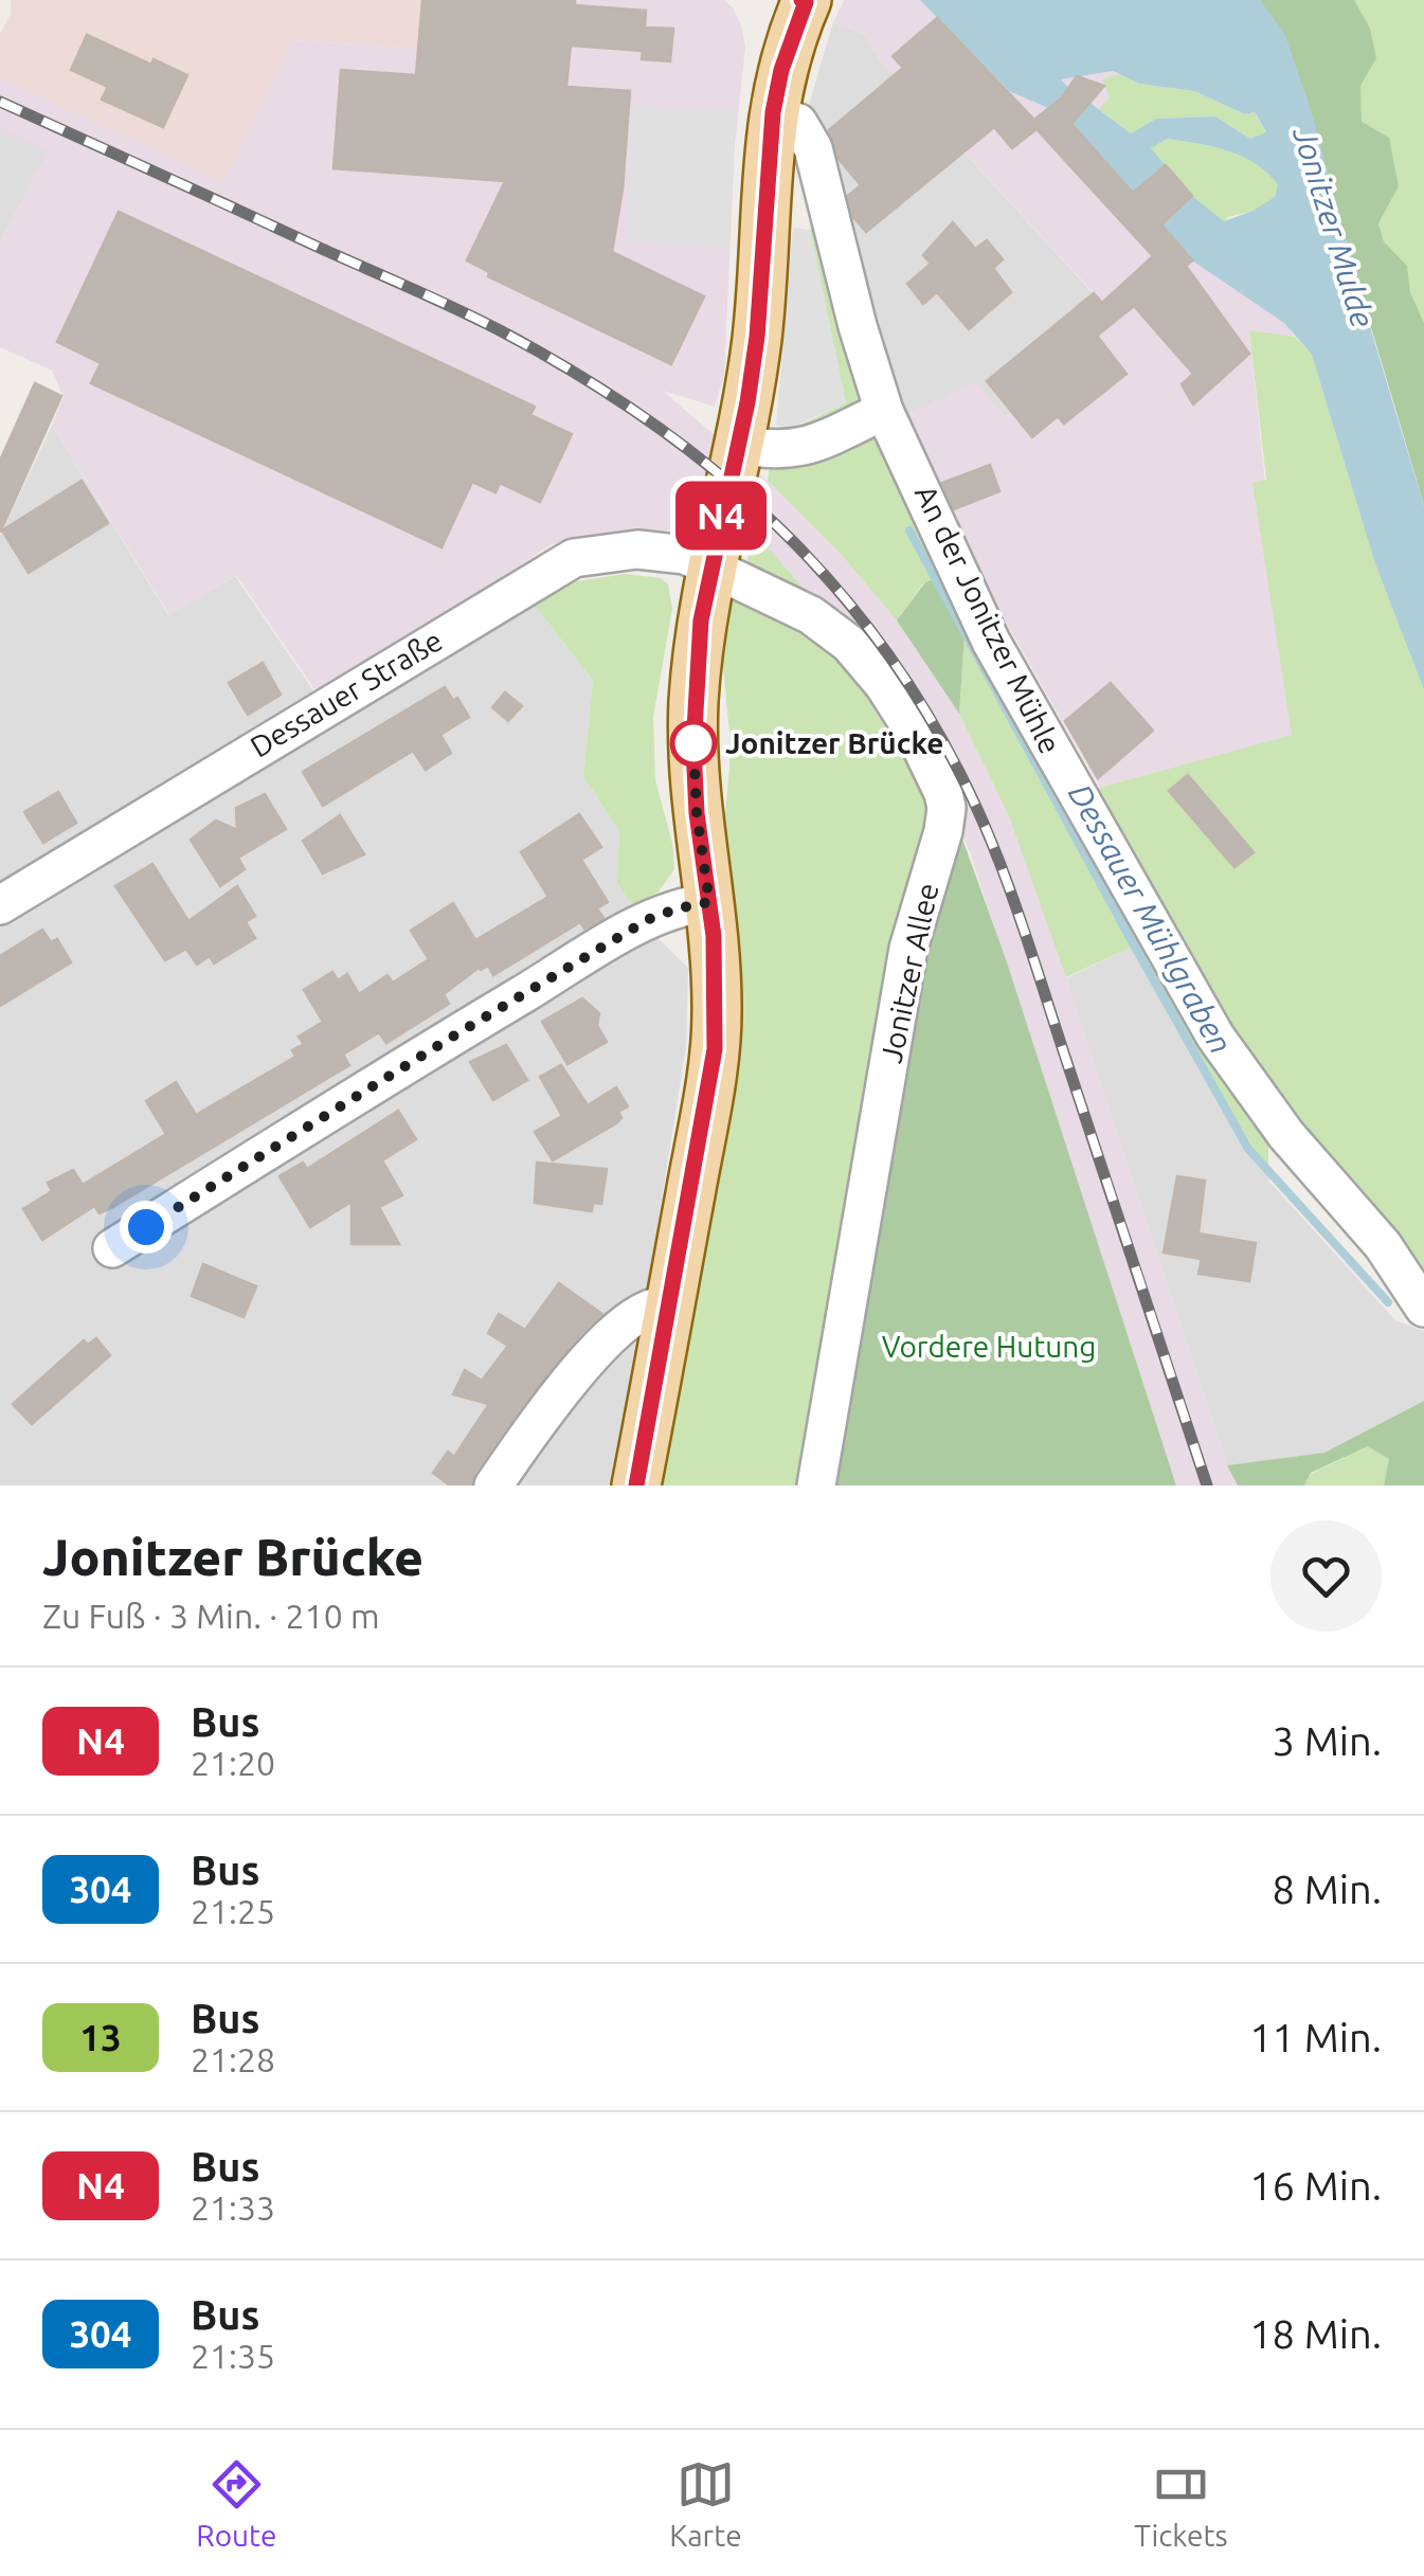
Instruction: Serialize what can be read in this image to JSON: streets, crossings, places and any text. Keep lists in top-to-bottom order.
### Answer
{
  "streets": {
    "street": ["An der Jonitzer Mühle", "Dessauer Straße", "Jonitzer Allee"]
  },
  "crossings": [
    ["Dessauer Straße", "Jonitzer Allee"]
  ],
  "water": ["Jonitzer Mulde", "Dessauer Mühlgraben"],
  "parks": ["Vordere Hutung"],
  "places": ["Jonitzer Brücke"],
  "lines": ["bus line N4"],
  "page": {
    "on_map": "N4",
    "heading": ["Jonitzer Brücke", "Zu Fuß · 3 Min. · 210 m"],
    "list": [
      {
        "mark": "N4",
        "name": "Bus",
        "note": "21:20",
        "value": "3 Min."
      },
      {
        "mark": "304",
        "name": "Bus",
        "note": "21:25",
        "value": "8 Min."
      },
      {
        "mark": "13",
        "name": "Bus",
        "note": "21:28",
        "value": "11 Min."
      },
      {
        "mark": "N4",
        "name": "Bus",
        "note": "21:33",
        "value": "16 Min."
      },
      {
        "mark": "304",
        "name": "Bus",
        "note": "21:35",
        "value": "18 Min."
      }
    ],
    "tabs": ["Route", "Karte", "Tickets"]
  }
}
